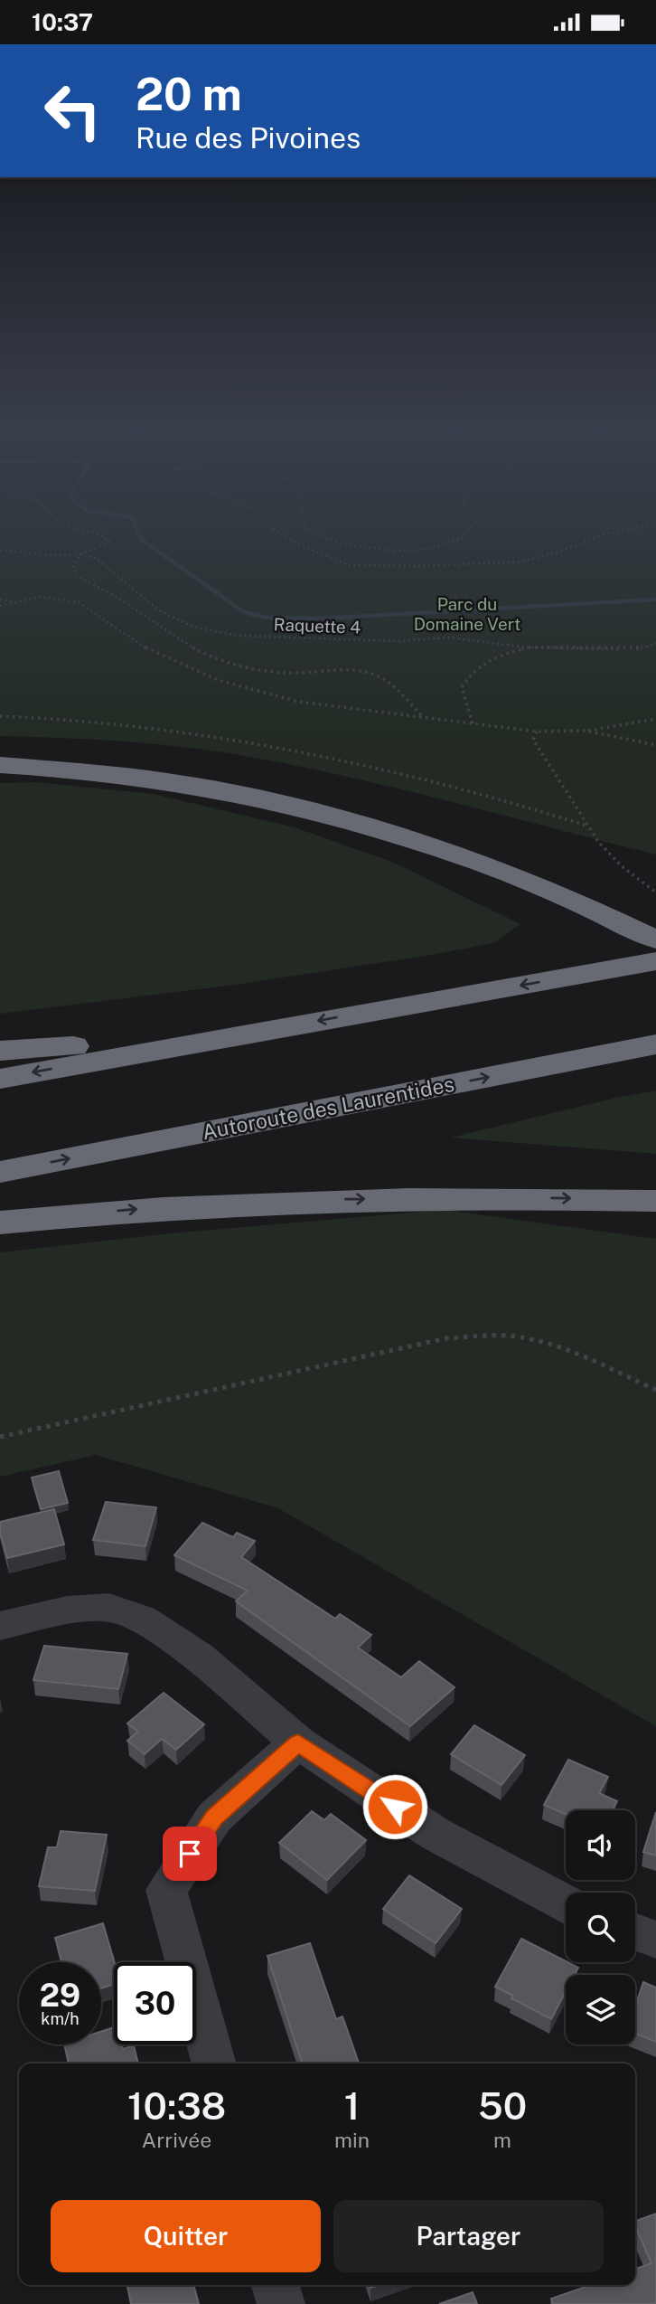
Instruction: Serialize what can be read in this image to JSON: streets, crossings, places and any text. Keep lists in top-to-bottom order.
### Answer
{
  "streets": {
    "highway": ["Autoroute des Laurentides"],
    "path": ["Raquette 4"]
  },
  "parks": ["Parc du Domaine Vert"],
  "page": {
    "status": "10:37",
    "turn": ["20 m", "Rue des Pivoines"],
    "speed": "29 km/h",
    "limit": "30",
    "eta": [
      "10:38",
      "Arrivée",
      "1",
      "min",
      "50",
      "m"
    ],
    "buttons": ["Quitter", "Partager"]
  }
}
